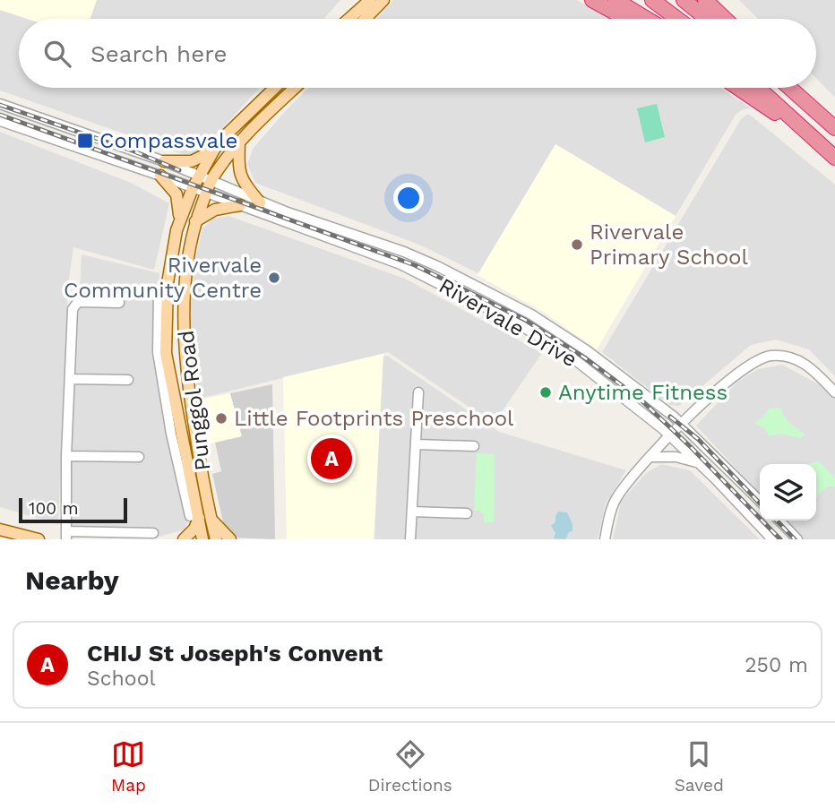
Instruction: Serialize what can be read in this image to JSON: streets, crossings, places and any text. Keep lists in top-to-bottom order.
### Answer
{
  "streets": {
    "main road": ["Punggol Road"],
    "street": ["Rivervale Drive"]
  },
  "crossings": [
    ["Rivervale Drive", "Punggol Road"]
  ],
  "places": {
    "transit": ["Compassvale"],
    "other": [
      "Rivervale Primary School",
      "Rivervale Community Centre",
      "Anytime Fitness",
      "Little Footprints Preschool"
    ]
  },
  "scale_bar": "100 m",
  "page": {
    "search": "Search here",
    "pins": "A",
    "scale": "100 m",
    "heading": "Nearby",
    "list": [
      {
        "mark": "A",
        "name": "CHIJ St Joseph's Convent",
        "note": "School",
        "value": "250 m"
      }
    ],
    "nav": ["Map", "Directions", "Saved"]
  }
}
